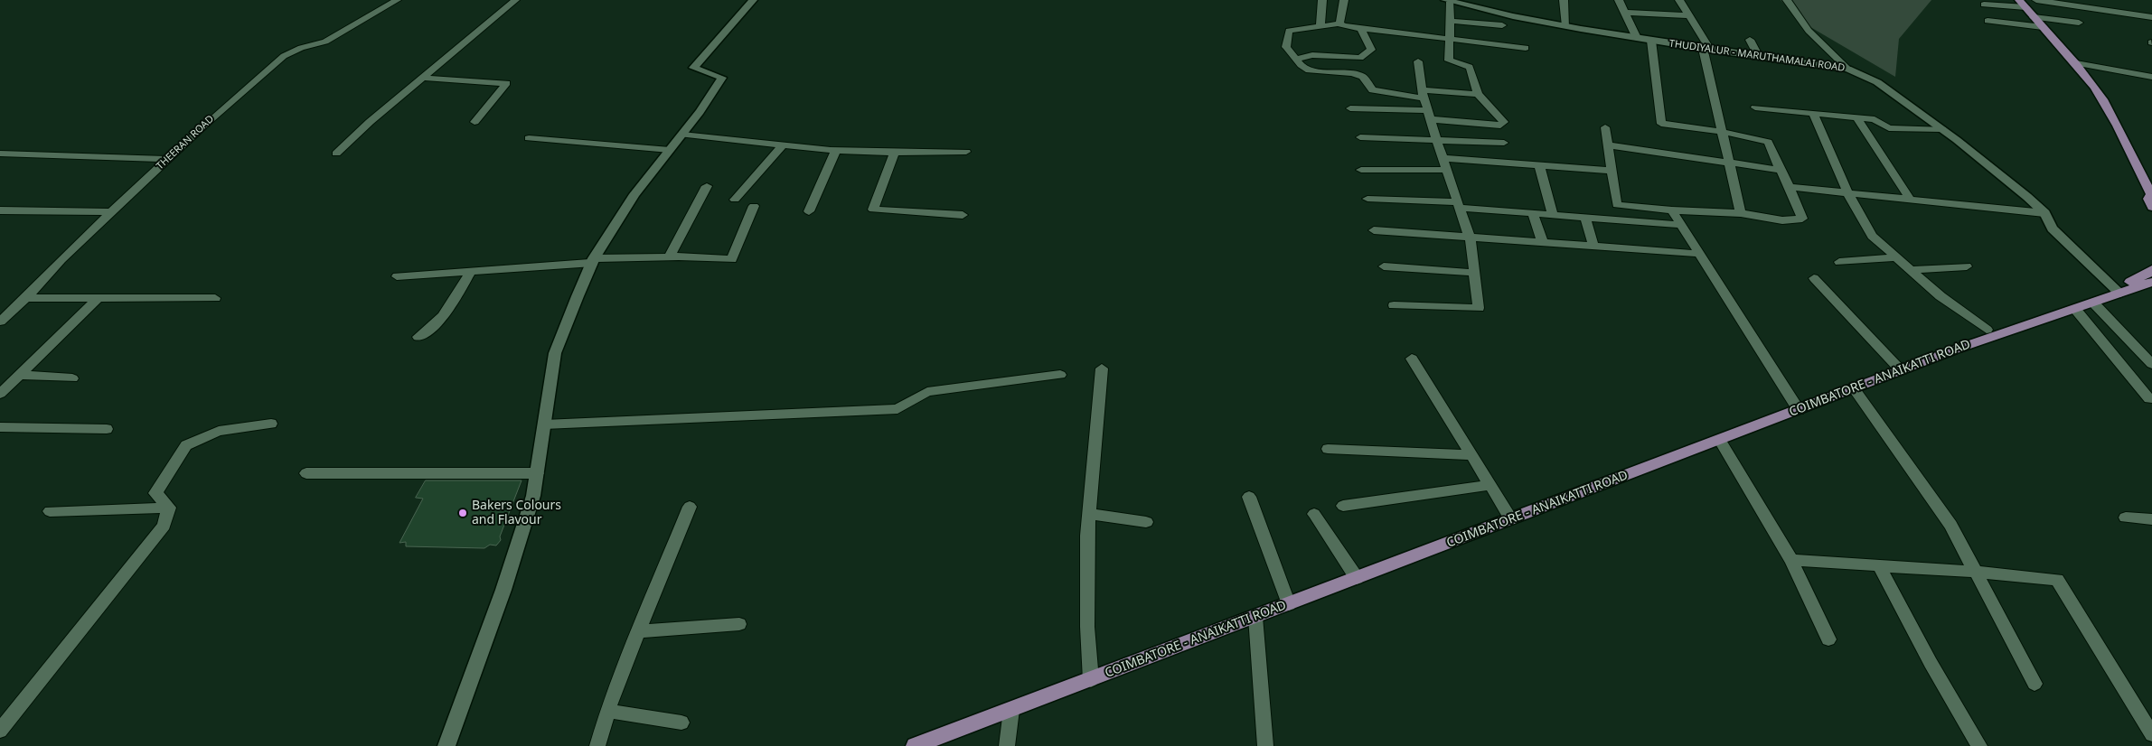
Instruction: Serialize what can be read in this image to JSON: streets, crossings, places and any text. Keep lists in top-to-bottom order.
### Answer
{
  "streets": {
    "main road": ["COIMBATORE - ANAIKATTI ROAD"],
    "street": ["THUDIYALUR - MARUTHAMALAI ROAD", "THEERAN ROAD"]
  },
  "crossings": [
    ["THUDIYALUR - MARUTHAMALAI ROAD", "COIMBATORE - ANAIKATTI ROAD"]
  ],
  "places": ["Bakers Colours and Flavour"]
}
